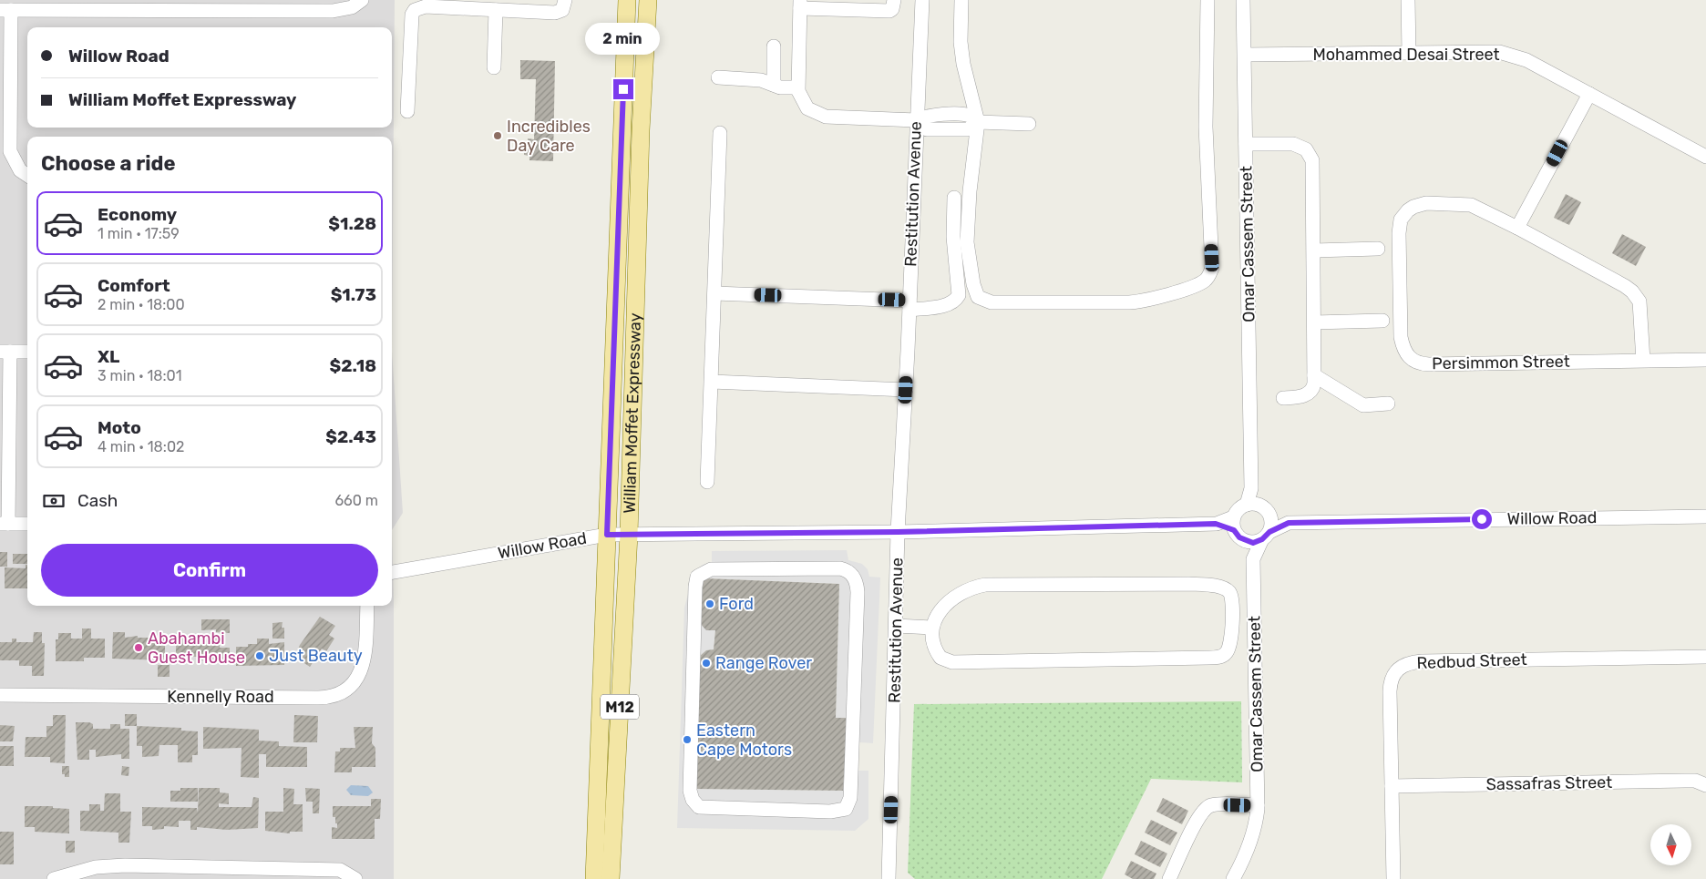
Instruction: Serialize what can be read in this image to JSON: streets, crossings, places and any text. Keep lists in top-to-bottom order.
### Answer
{
  "streets": {
    "main road": ["William Moffet Expressway", "M12"],
    "street": [
      "Mohammed Desai Street",
      "Restitution Avenue",
      "Omar Cassem Street",
      "Persimmon Street",
      "Willow Road",
      "Redbud Street",
      "Kennelly Road",
      "Sassafras Street"
    ]
  },
  "crossings": [
    ["Mohammed Desai Street", "Omar Cassem Street"],
    ["Restitution Avenue", "Willow Road"],
    ["Omar Cassem Street", "Willow Road"],
    ["William Moffet Expressway", "Willow Road"],
    ["Redbud Street", "Sassafras Street"]
  ],
  "places": [
    "Incredibles Day Care",
    "Ford",
    "Abahambi Guest House",
    "Just Beauty",
    "Range Rover",
    "Eastern Cape Motors"
  ],
  "north": "bottom",
  "page": {
    "bubble": "2 min",
    "banner": ["Willow Road", "William Moffet Expressway"],
    "heading": "Choose a ride",
    "list": [
      {
        "name": "Economy",
        "note": "1 min · 17:59",
        "value": "$1.28"
      },
      {
        "name": "Comfort",
        "note": "2 min · 18:00",
        "value": "$1.73"
      },
      {
        "name": "XL",
        "note": "3 min · 18:01",
        "value": "$2.18"
      },
      {
        "name": "Moto",
        "note": "4 min · 18:02",
        "value": "$2.43"
      }
    ],
    "pay": ["Cash", "660 m"],
    "buttons": "Confirm"
  }
}
